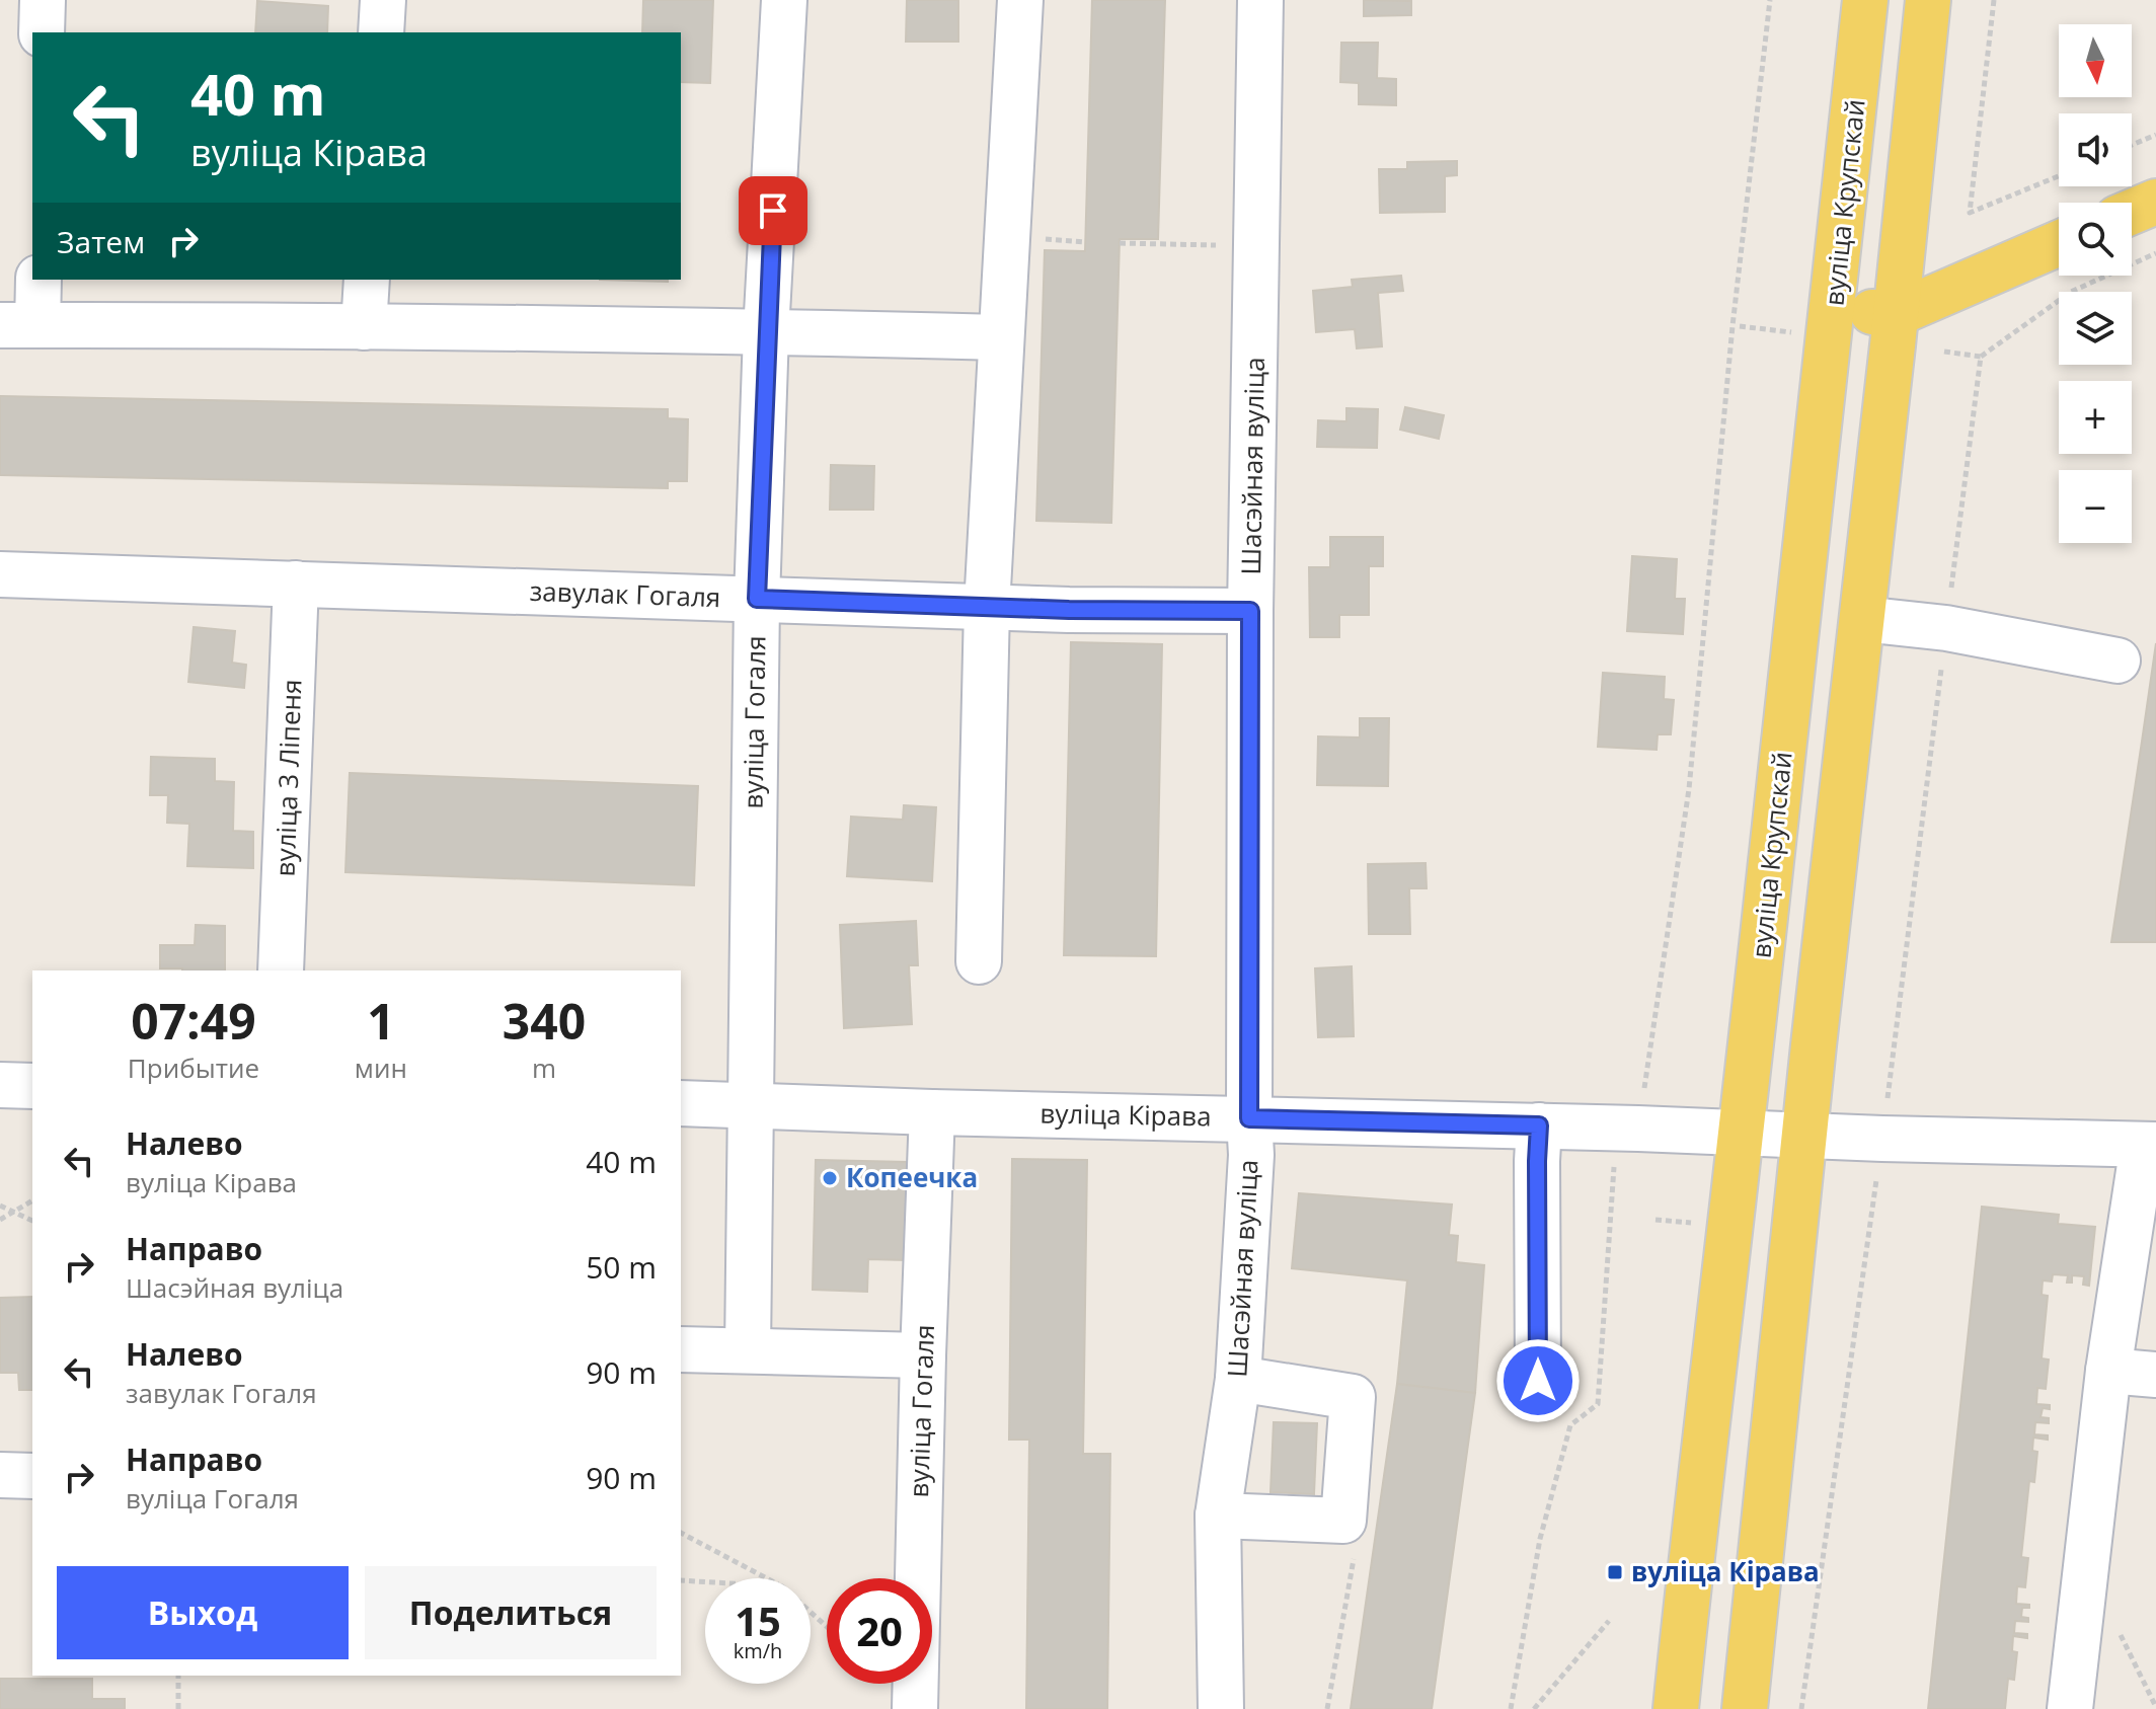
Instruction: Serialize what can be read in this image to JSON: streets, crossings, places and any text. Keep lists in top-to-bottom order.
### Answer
{
  "streets": {
    "main road": ["вуліца Крупскай"],
    "street": [
      "Шасэйная вуліца",
      "завулак Гогаля",
      "вуліца Гогаля",
      "вуліца 3 Ліпеня",
      "вуліца Кірава"
    ]
  },
  "crossings": [
    ["вуліца Крупскай", "вуліца Кірава"],
    ["Шасэйная вуліца", "завулак Гогаля"],
    ["Шасэйная вуліца", "вуліца Кірава"],
    ["завулак Гогаля", "вуліца Гогаля"],
    ["завулак Гогаля", "вуліца 3 Ліпеня"],
    ["вуліца Гогаля", "вуліца Кірава"]
  ],
  "places": {
    "other": ["Копеечка"],
    "transit": ["вуліца Кірава"]
  },
  "north": "bottom",
  "page": {
    "map_buttons": ["+", "−"],
    "turn": ["40 m", "вуліца Кірава"],
    "then": "Затем",
    "eta": [
      "07:49",
      "Прибытие",
      "1",
      "мин",
      "340",
      "m"
    ],
    "list": [
      {
        "name": "Налево",
        "note": "вуліца Кірава",
        "value": "40 m"
      },
      {
        "name": "Направо",
        "note": "Шасэйная вуліца",
        "value": "50 m"
      },
      {
        "name": "Налево",
        "note": "завулак Гогаля",
        "value": "90 m"
      },
      {
        "name": "Направо",
        "note": "вуліца Гогаля",
        "value": "90 m"
      }
    ],
    "buttons": ["Выход", "Поделиться"],
    "speed": "15 km/h",
    "limit": "20"
  }
}
